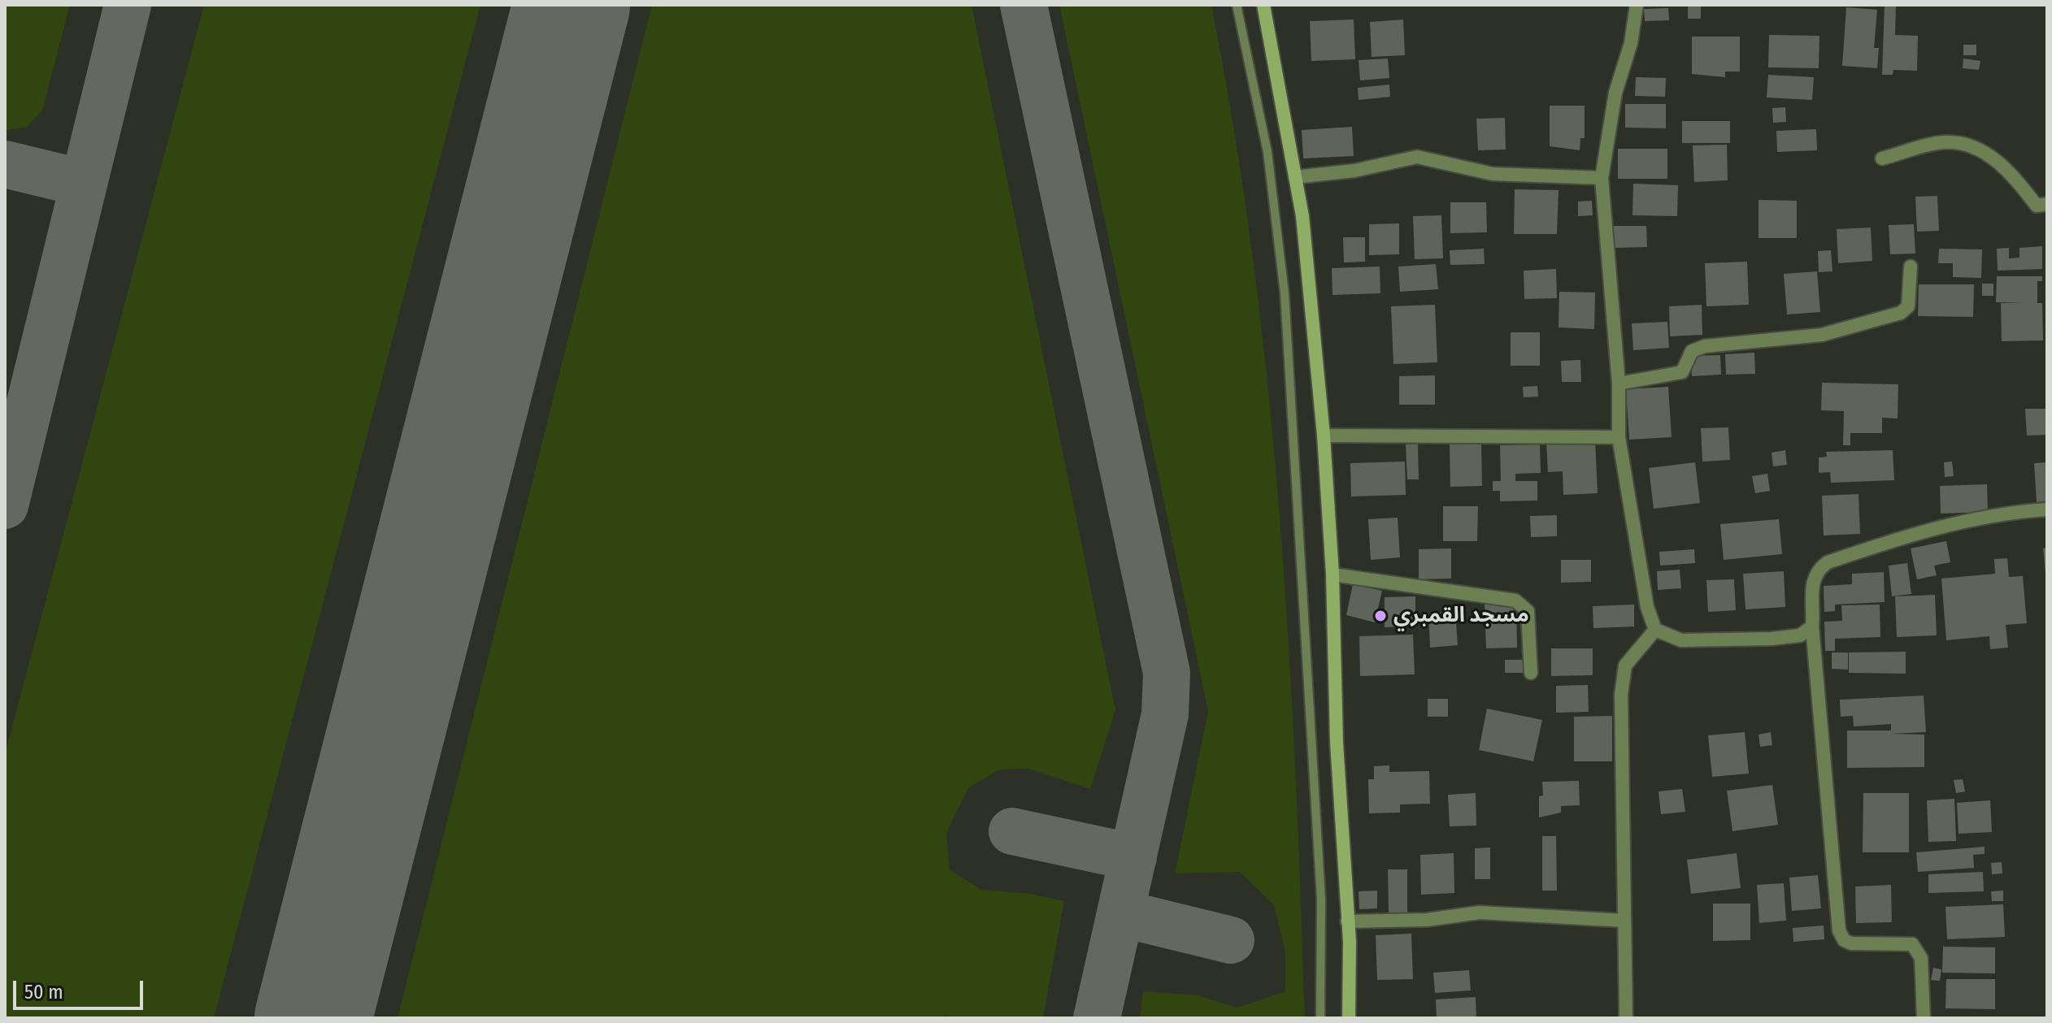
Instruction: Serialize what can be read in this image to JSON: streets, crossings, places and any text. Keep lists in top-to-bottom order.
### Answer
{
  "places": ["مسجد القمبري"],
  "scale_bar": "50 m"
}
